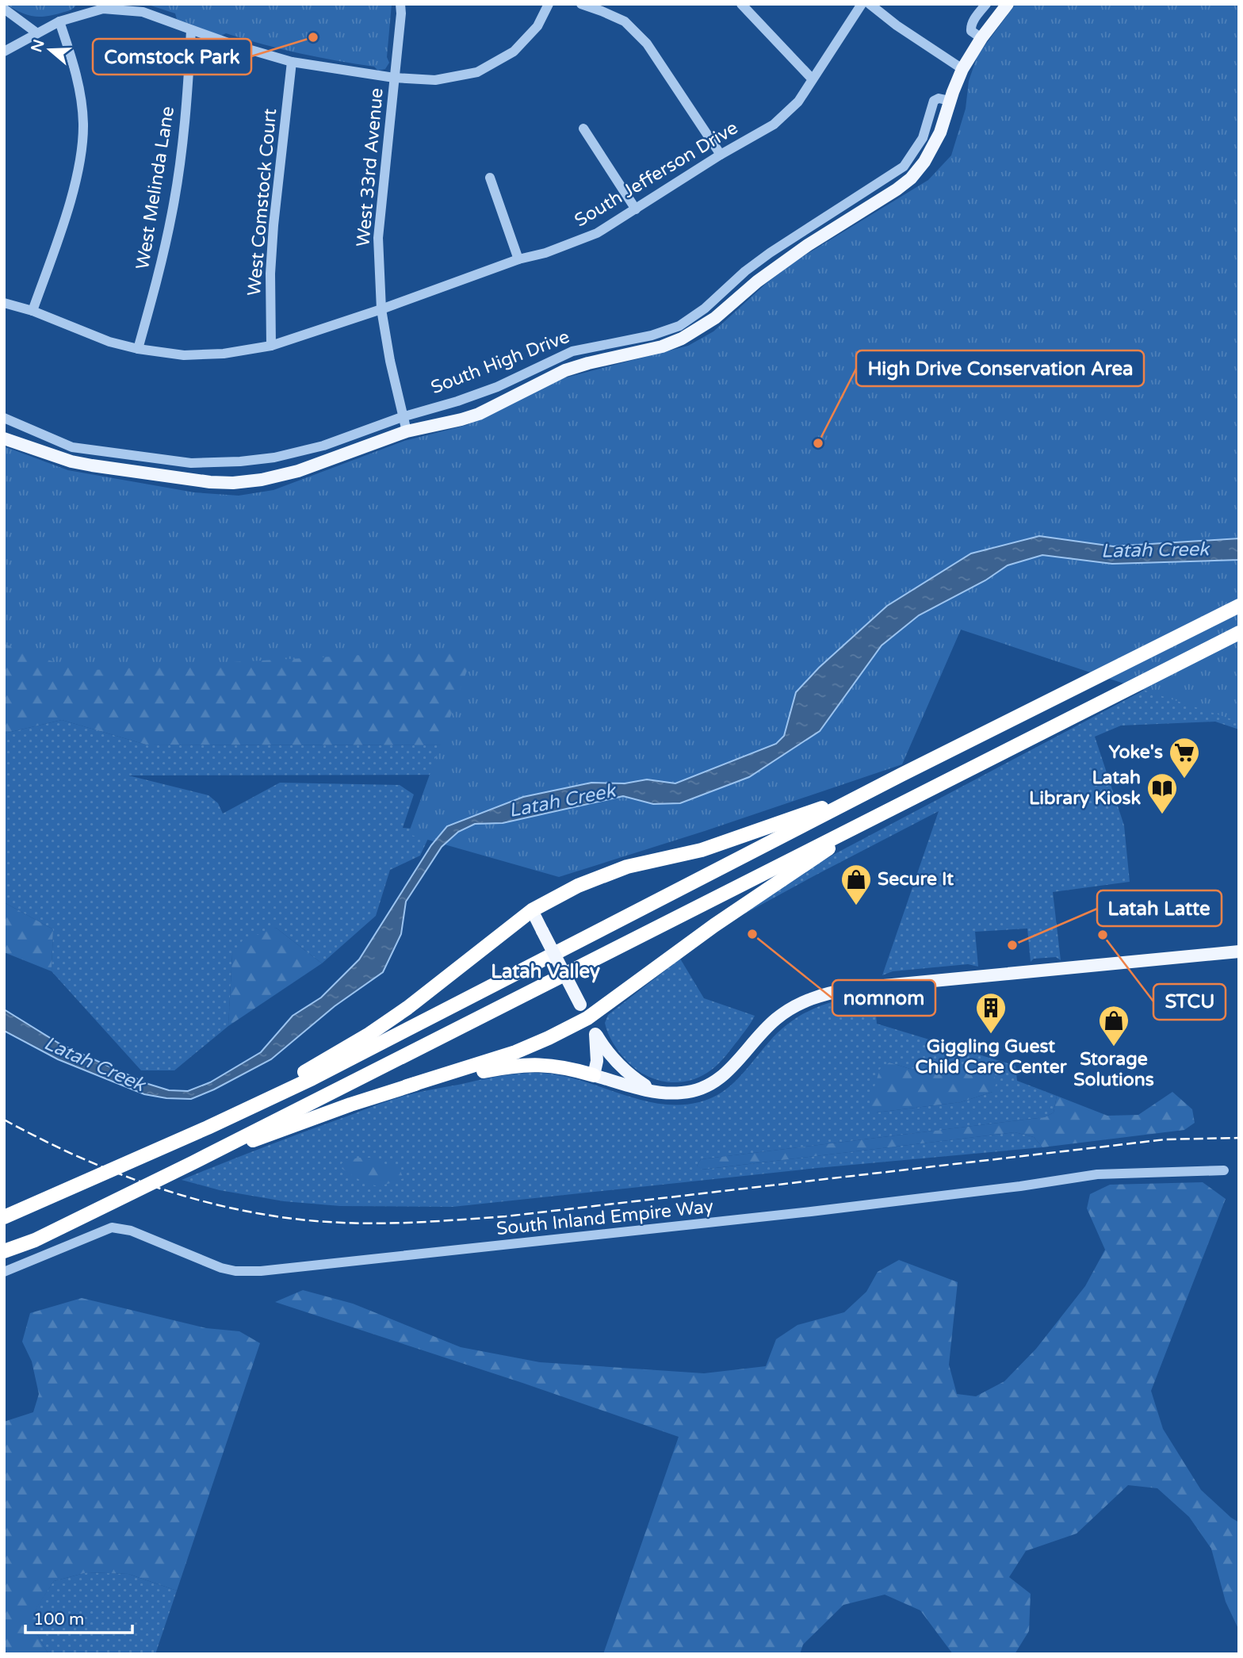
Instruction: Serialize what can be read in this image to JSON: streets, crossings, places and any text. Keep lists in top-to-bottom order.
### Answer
{
  "streets": {
    "main road": ["South High Drive"],
    "street": [
      "West 33rd Avenue",
      "South Jefferson Drive",
      "West Melinda Lane",
      "West Comstock Court",
      "South Inland Empire Way"
    ]
  },
  "crossings": [
    ["West 33rd Avenue", "South Jefferson Drive"],
    ["West 33rd Avenue", "South High Drive"],
    ["South Jefferson Drive", "West Melinda Lane"],
    ["South Jefferson Drive", "West Comstock Court"]
  ],
  "districts": ["Latah Valley"],
  "water": ["Latah Creek"],
  "places": {
    "other": [
      "Comstock Park",
      "High Drive Conservation Area",
      "nomnom",
      "STCU",
      "Latah Latte"
    ],
    "supermarket": ["Yoke's"],
    "library": ["Latah Library Kiosk"],
    "shop": ["Secure It", "Storage Solutions"],
    "building": ["Giggling Guest Child Care Center"]
  },
  "scale_bar": "100 m",
  "north": "left"
}
